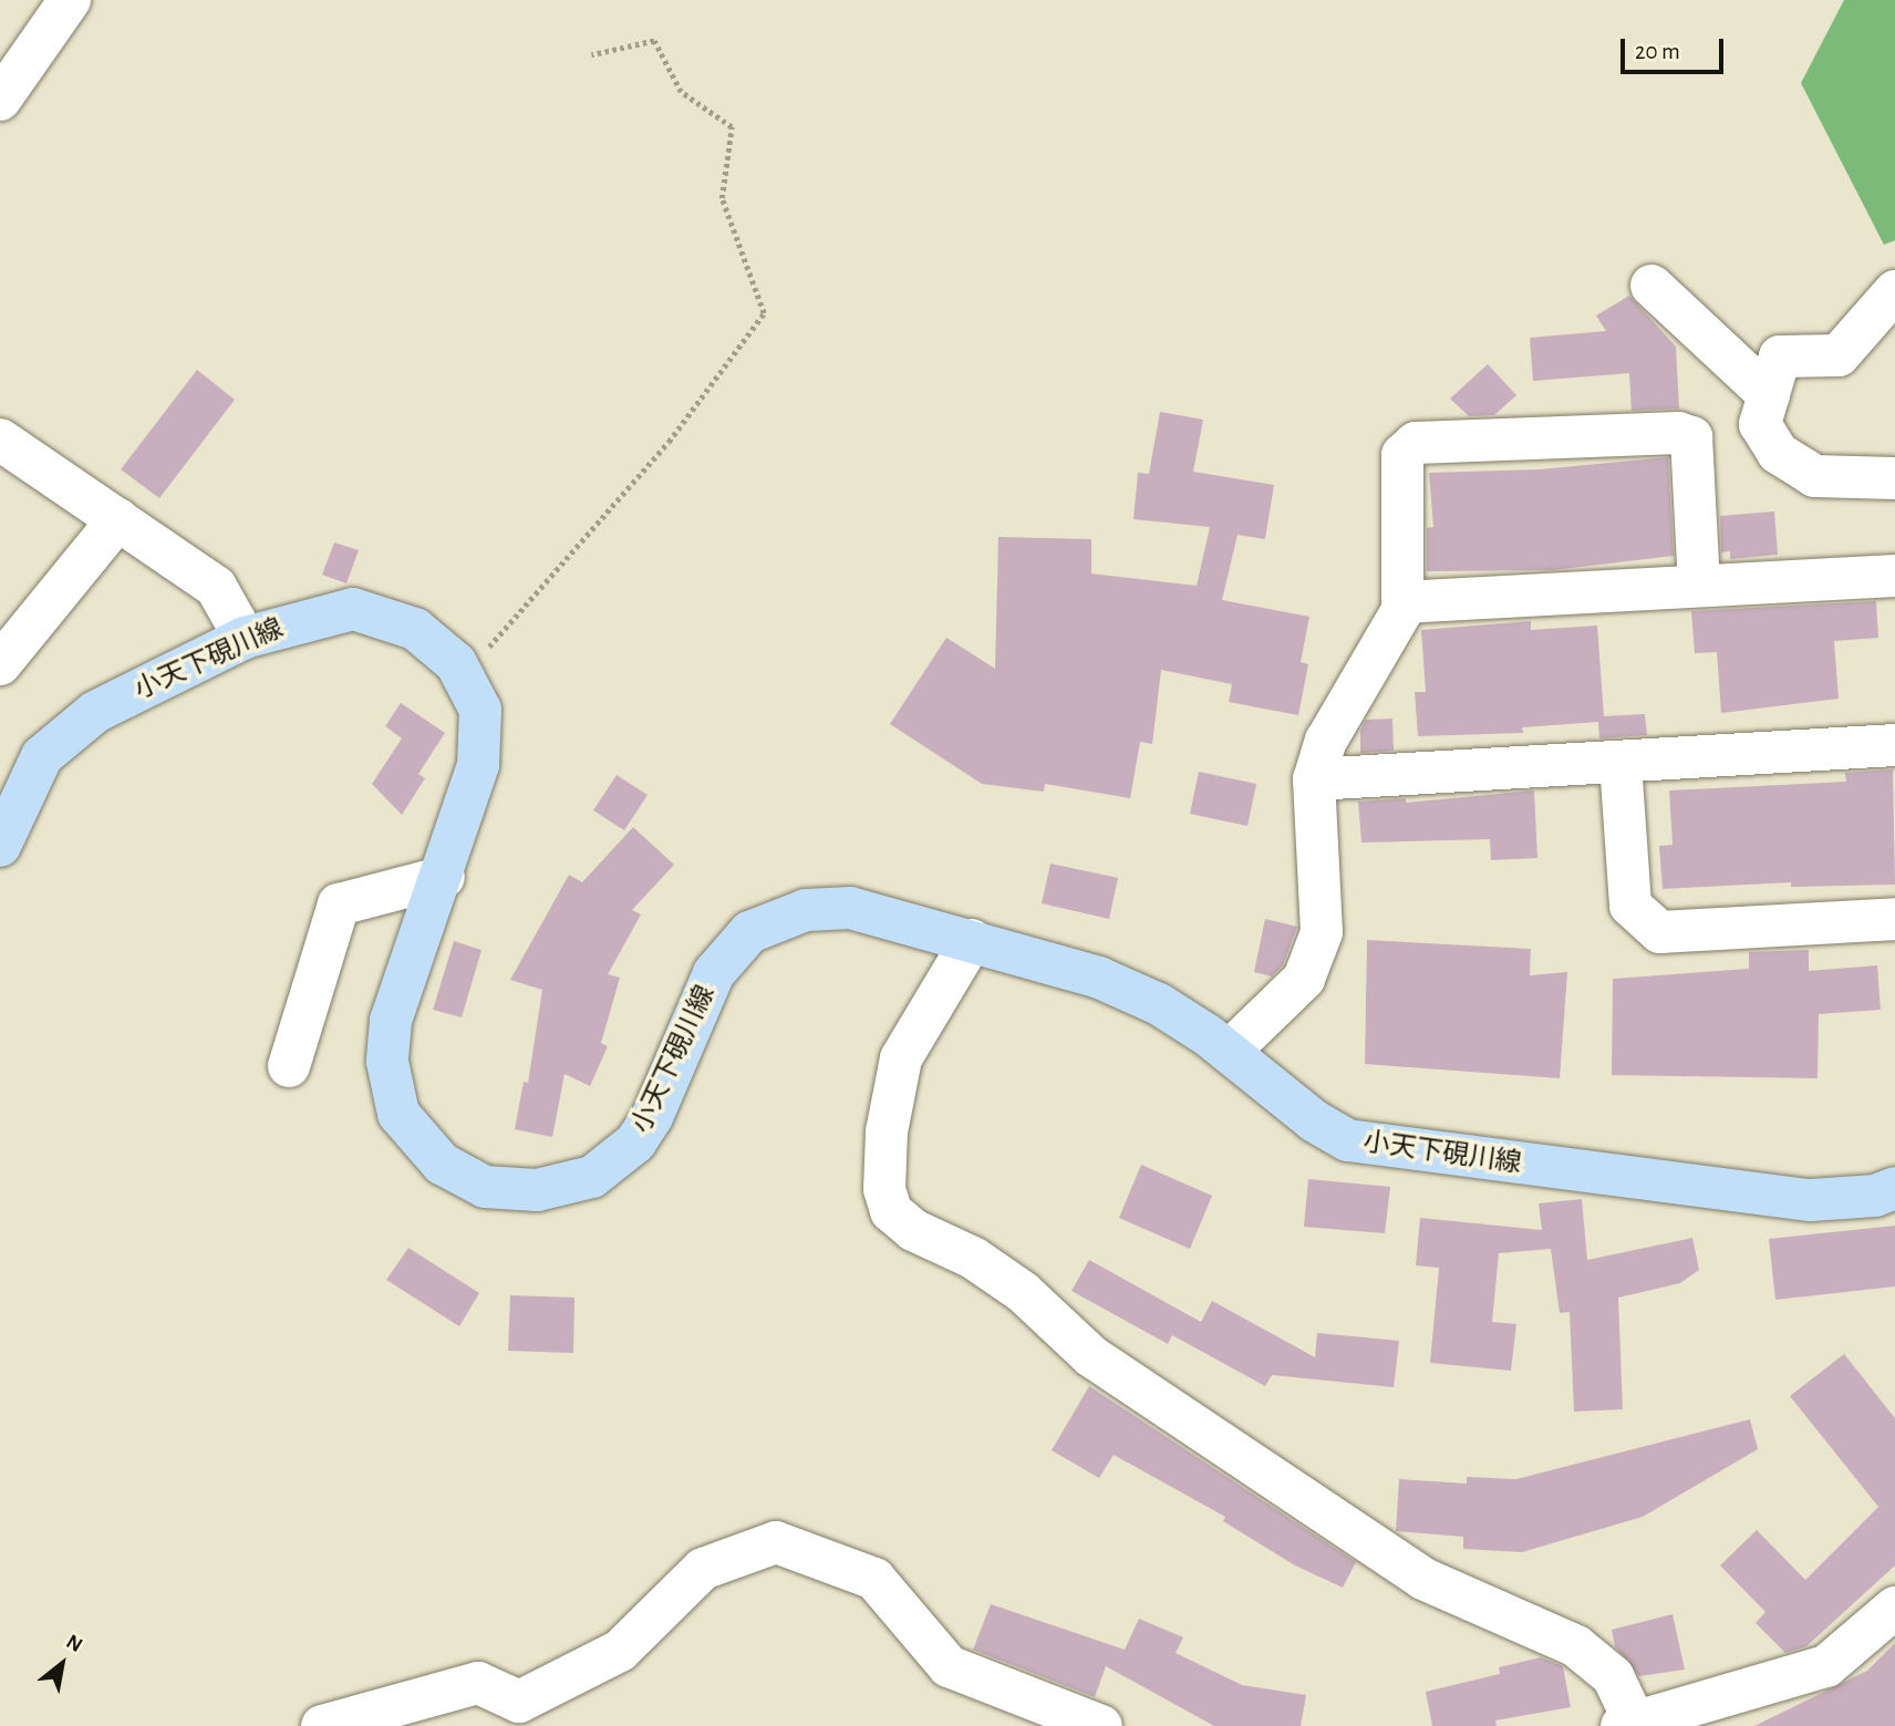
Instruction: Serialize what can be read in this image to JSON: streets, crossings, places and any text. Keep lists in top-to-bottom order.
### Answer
{
  "streets": {
    "main road": ["小天下硯川線"]
  },
  "scale_bar": "20 m",
  "north": "top right"
}
